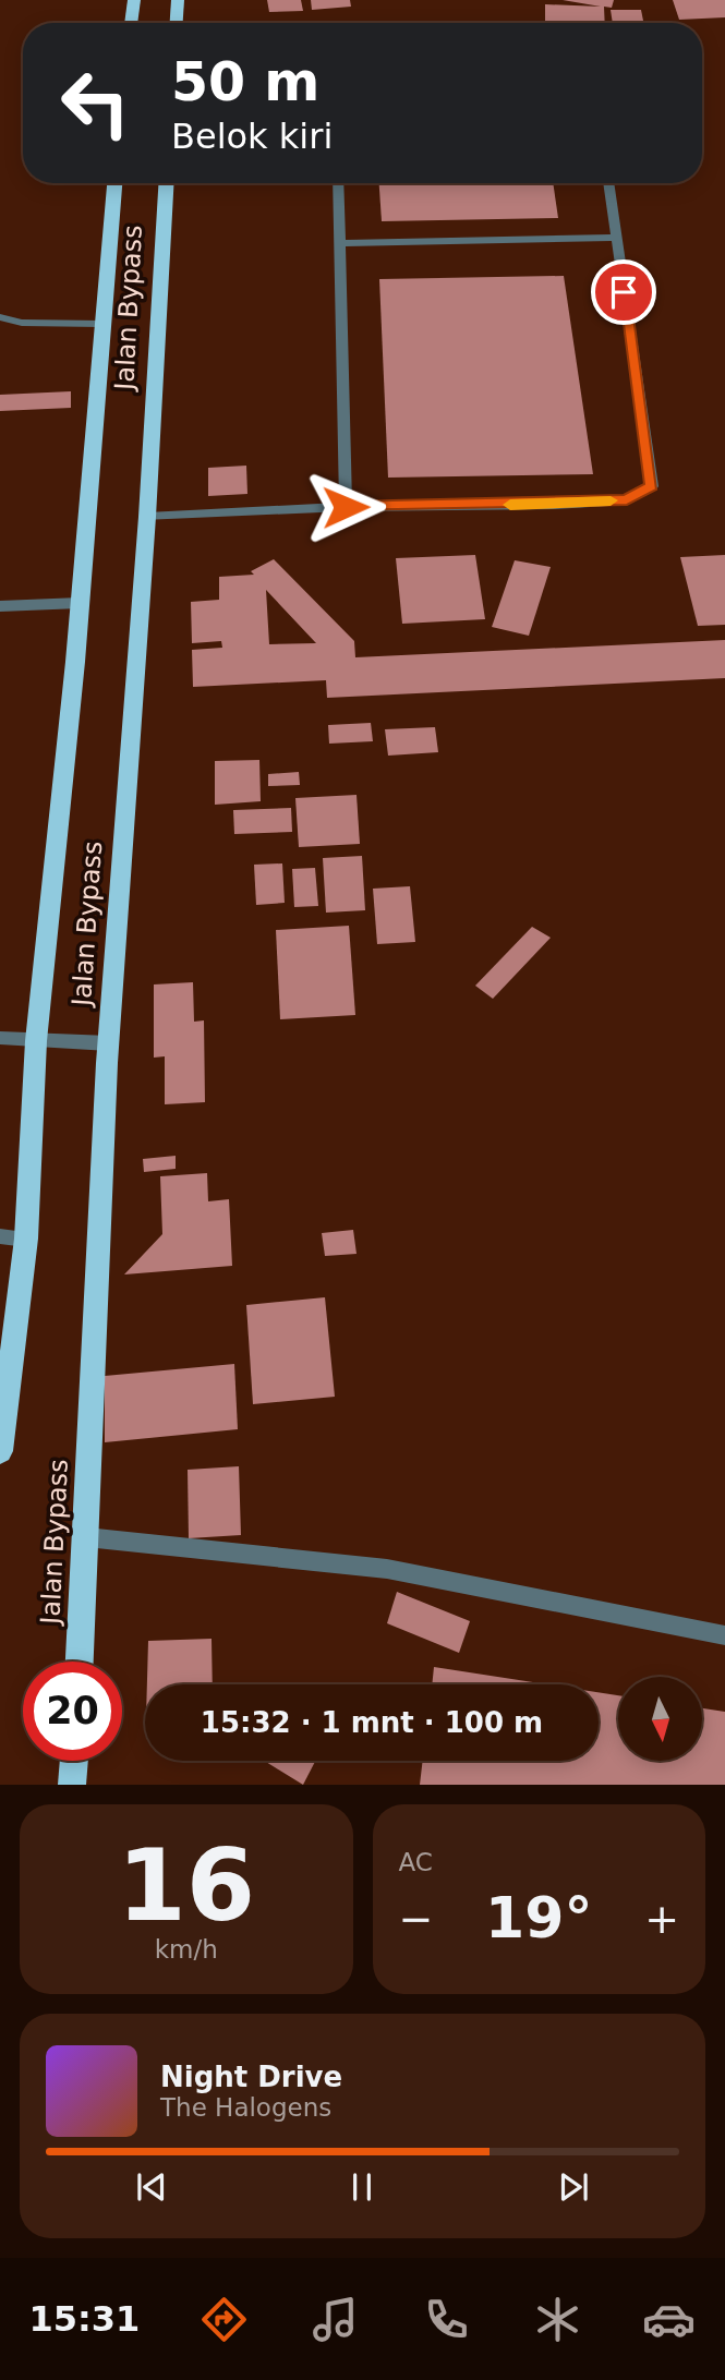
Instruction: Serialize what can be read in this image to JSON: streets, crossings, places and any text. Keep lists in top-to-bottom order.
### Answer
{
  "streets": {
    "highway": ["Jalan Bypass"]
  },
  "north": "bottom",
  "page": {
    "turn": ["50 m", "Belok kiri"],
    "limit": "20",
    "trip": "15:32 · 1 mnt · 100 m",
    "tile": [
      ["16", "km/h"],
      "AC"
    ],
    "heat": ["−", "19°", "+"],
    "song": ["Night Drive", "The Halogens"],
    "tabs": "15:31"
  }
}
